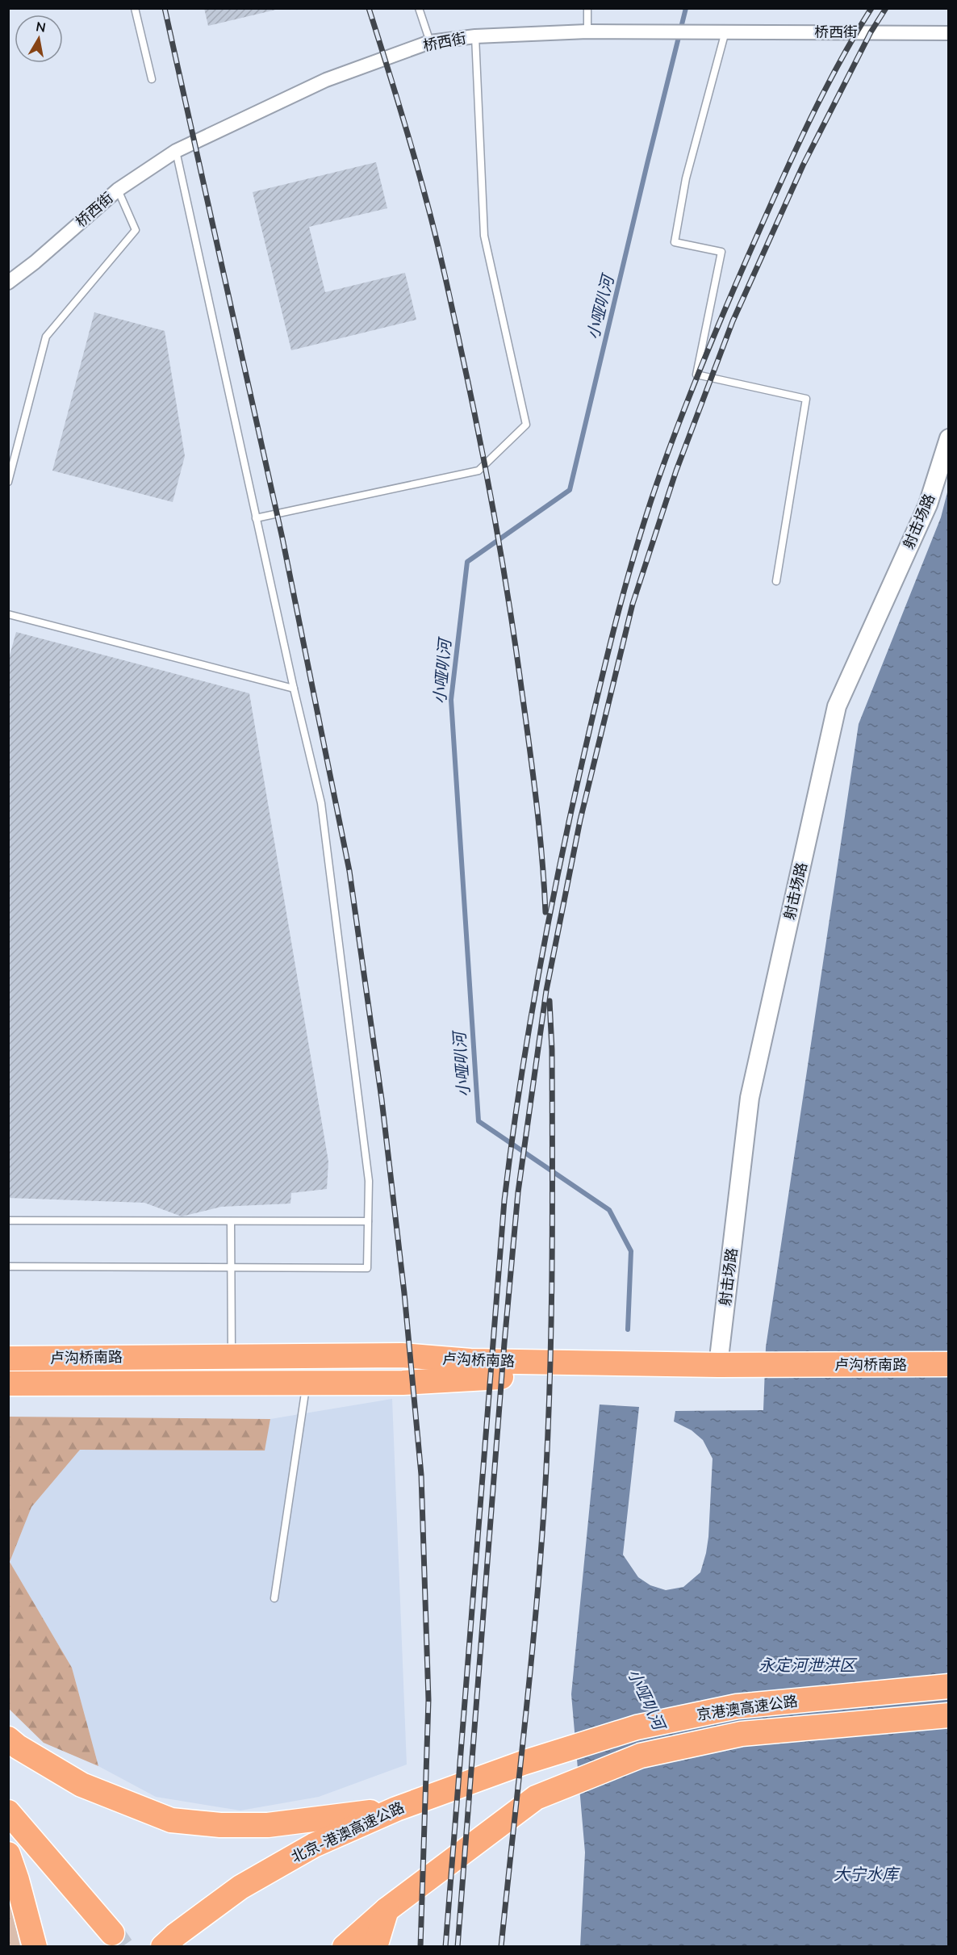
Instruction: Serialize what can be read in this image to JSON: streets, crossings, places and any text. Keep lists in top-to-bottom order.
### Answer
{
  "streets": {
    "highway": ["卢沟桥南路", "京港澳高速公路", "北京-港澳高速公路"],
    "street": ["桥西街", "射击场路"]
  },
  "crossings": [
    ["射击场路", "卢沟桥南路"],
    ["京港澳高速公路", "北京-港澳高速公路"]
  ],
  "water": ["小哑叭河", "永定河泄洪区", "大宁水库"],
  "north": "top"
}
